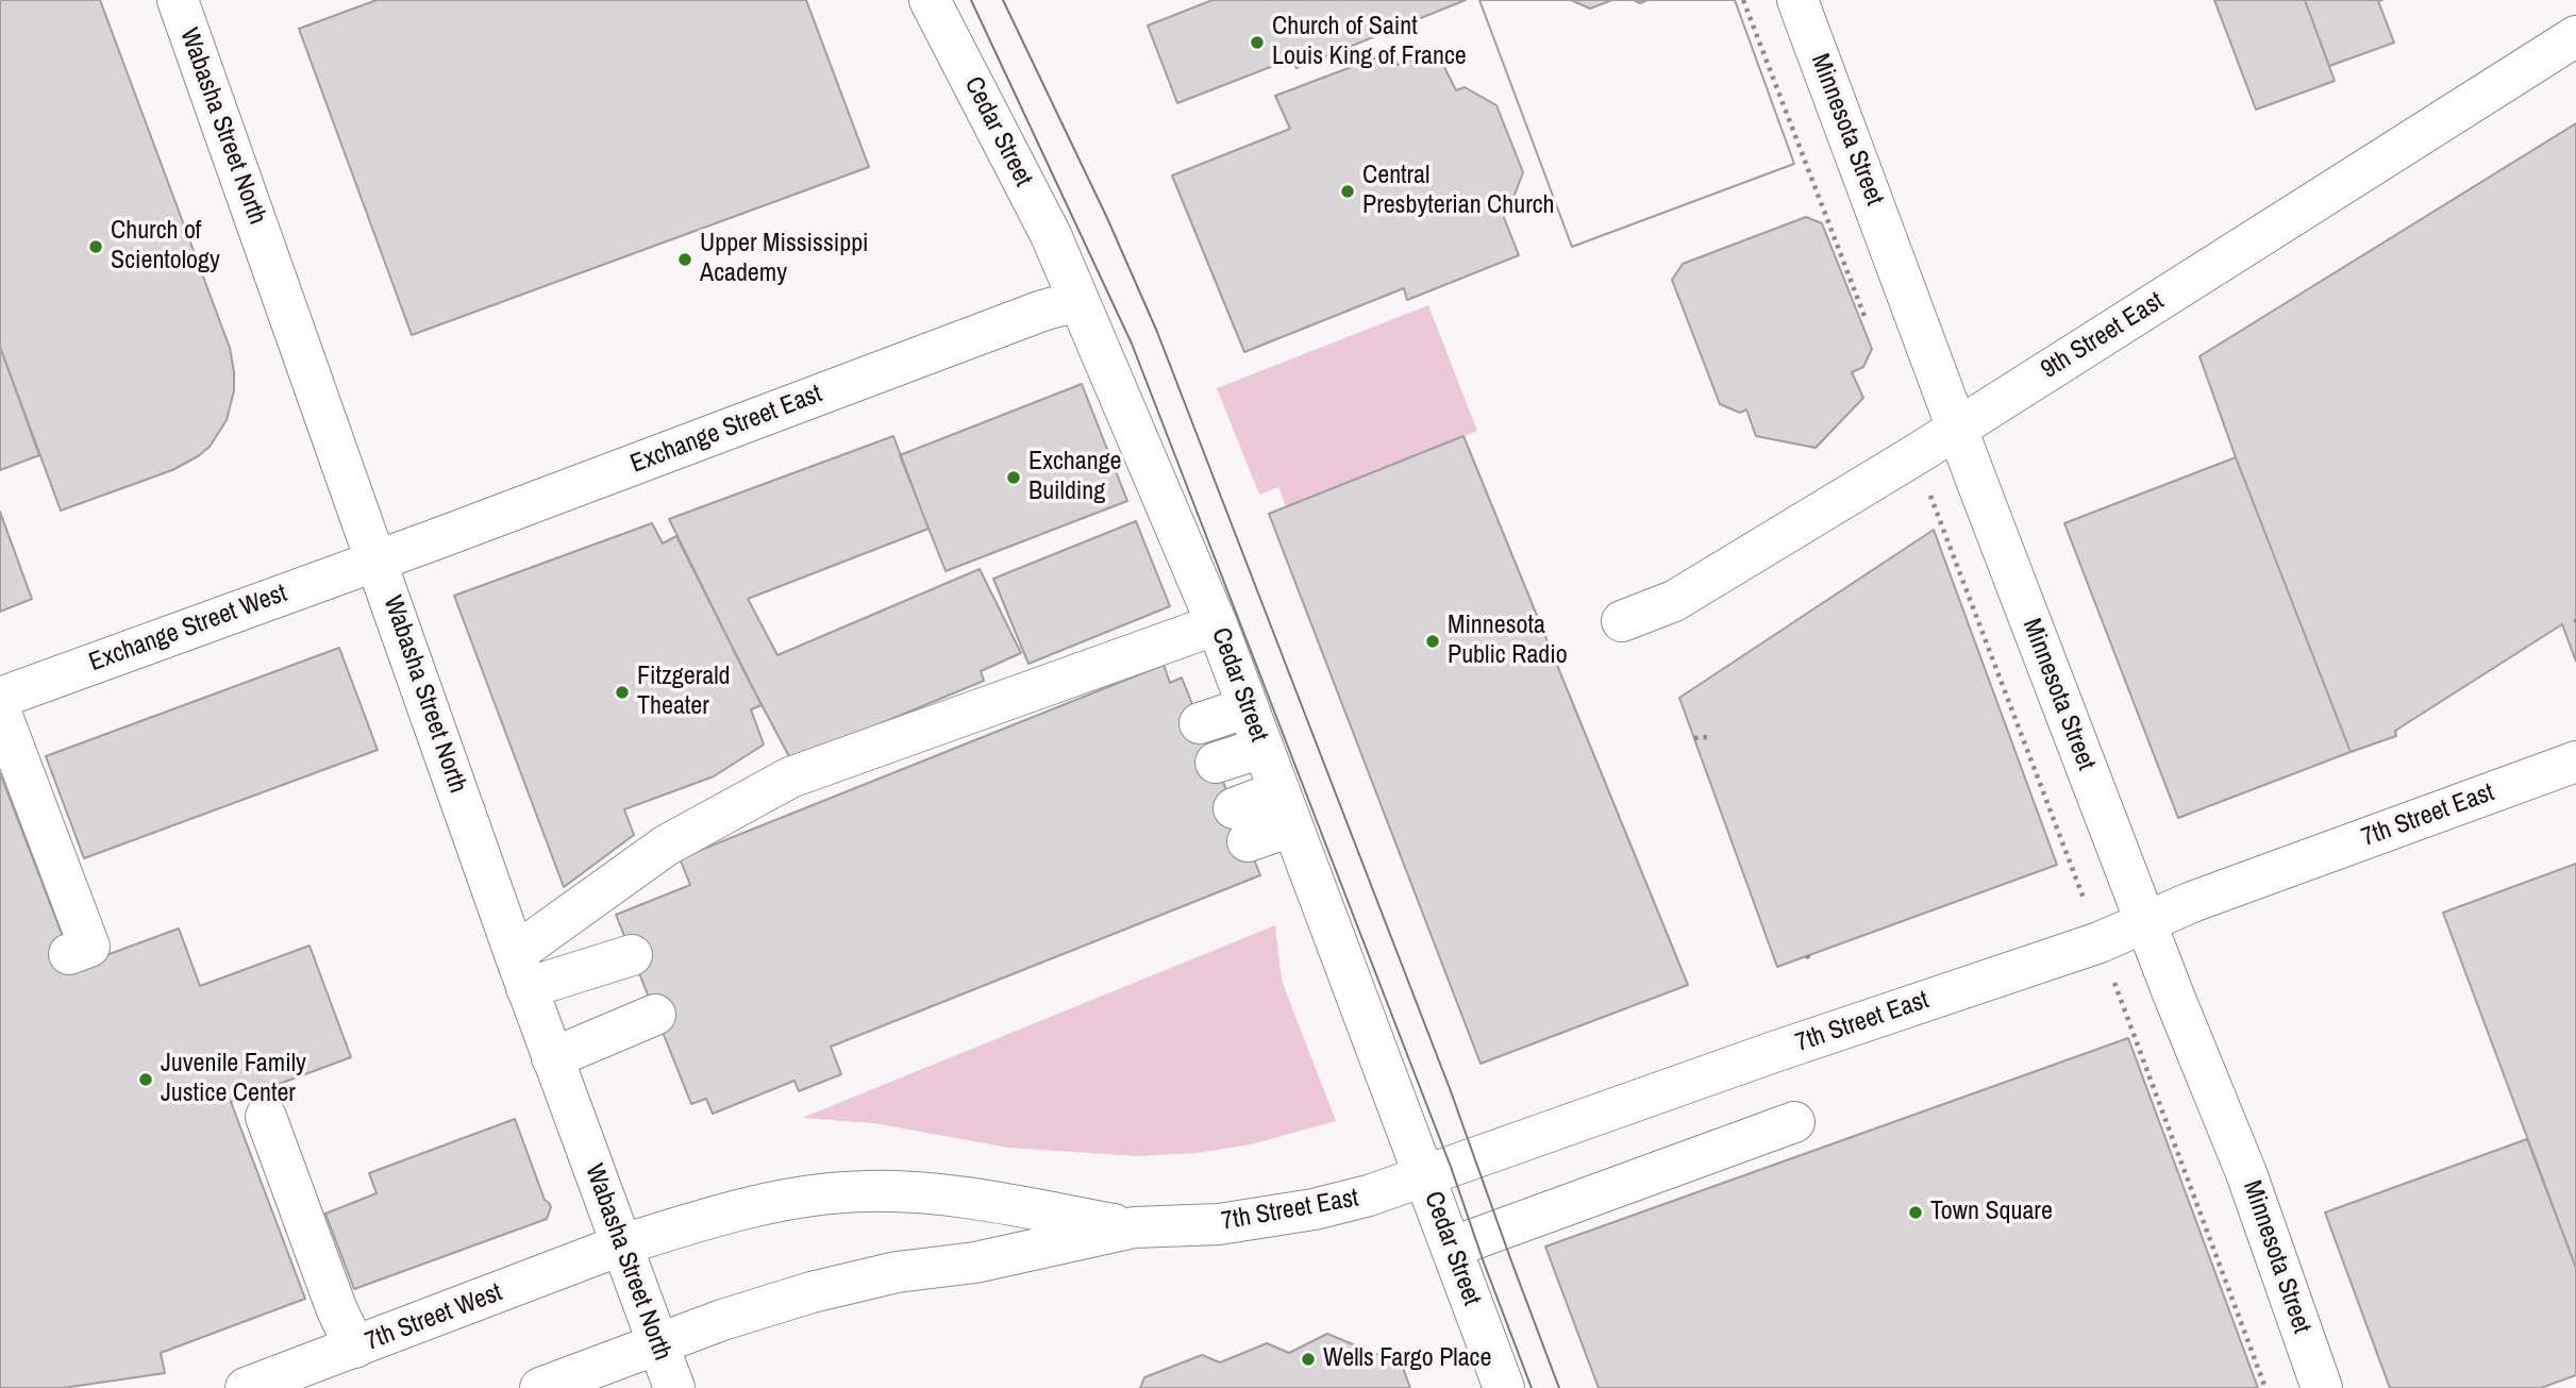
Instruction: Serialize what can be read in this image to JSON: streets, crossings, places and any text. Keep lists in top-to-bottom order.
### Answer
{
  "streets": {
    "street": [
      "Wabasha Street North",
      "Minnesota Street",
      "Cedar Street",
      "9th Street East",
      "Exchange Street East",
      "Exchange Street West",
      "7th Street East",
      "7th Street West"
    ]
  },
  "crossings": [
    ["Wabasha Street North", "Exchange Street East"],
    ["Wabasha Street North", "Exchange Street West"],
    ["Wabasha Street North", "7th Street East"],
    ["Wabasha Street North", "7th Street West"],
    ["Minnesota Street", "9th Street East"],
    ["Minnesota Street", "7th Street East"],
    ["Cedar Street", "Exchange Street East"],
    ["Cedar Street", "7th Street East"],
    ["Exchange Street East", "Exchange Street West"],
    ["7th Street East", "7th Street West"]
  ],
  "places": [
    "Church of Saint Louis King of France",
    "Central Presbyterian Church",
    "Church of Scientology",
    "Upper Mississippi Academy",
    "Exchange Building",
    "Minnesota Public Radio",
    "Fitzgerald Theater",
    "Juvenile Family Justice Center",
    "Town Square",
    "Wells Fargo Place"
  ]
}
